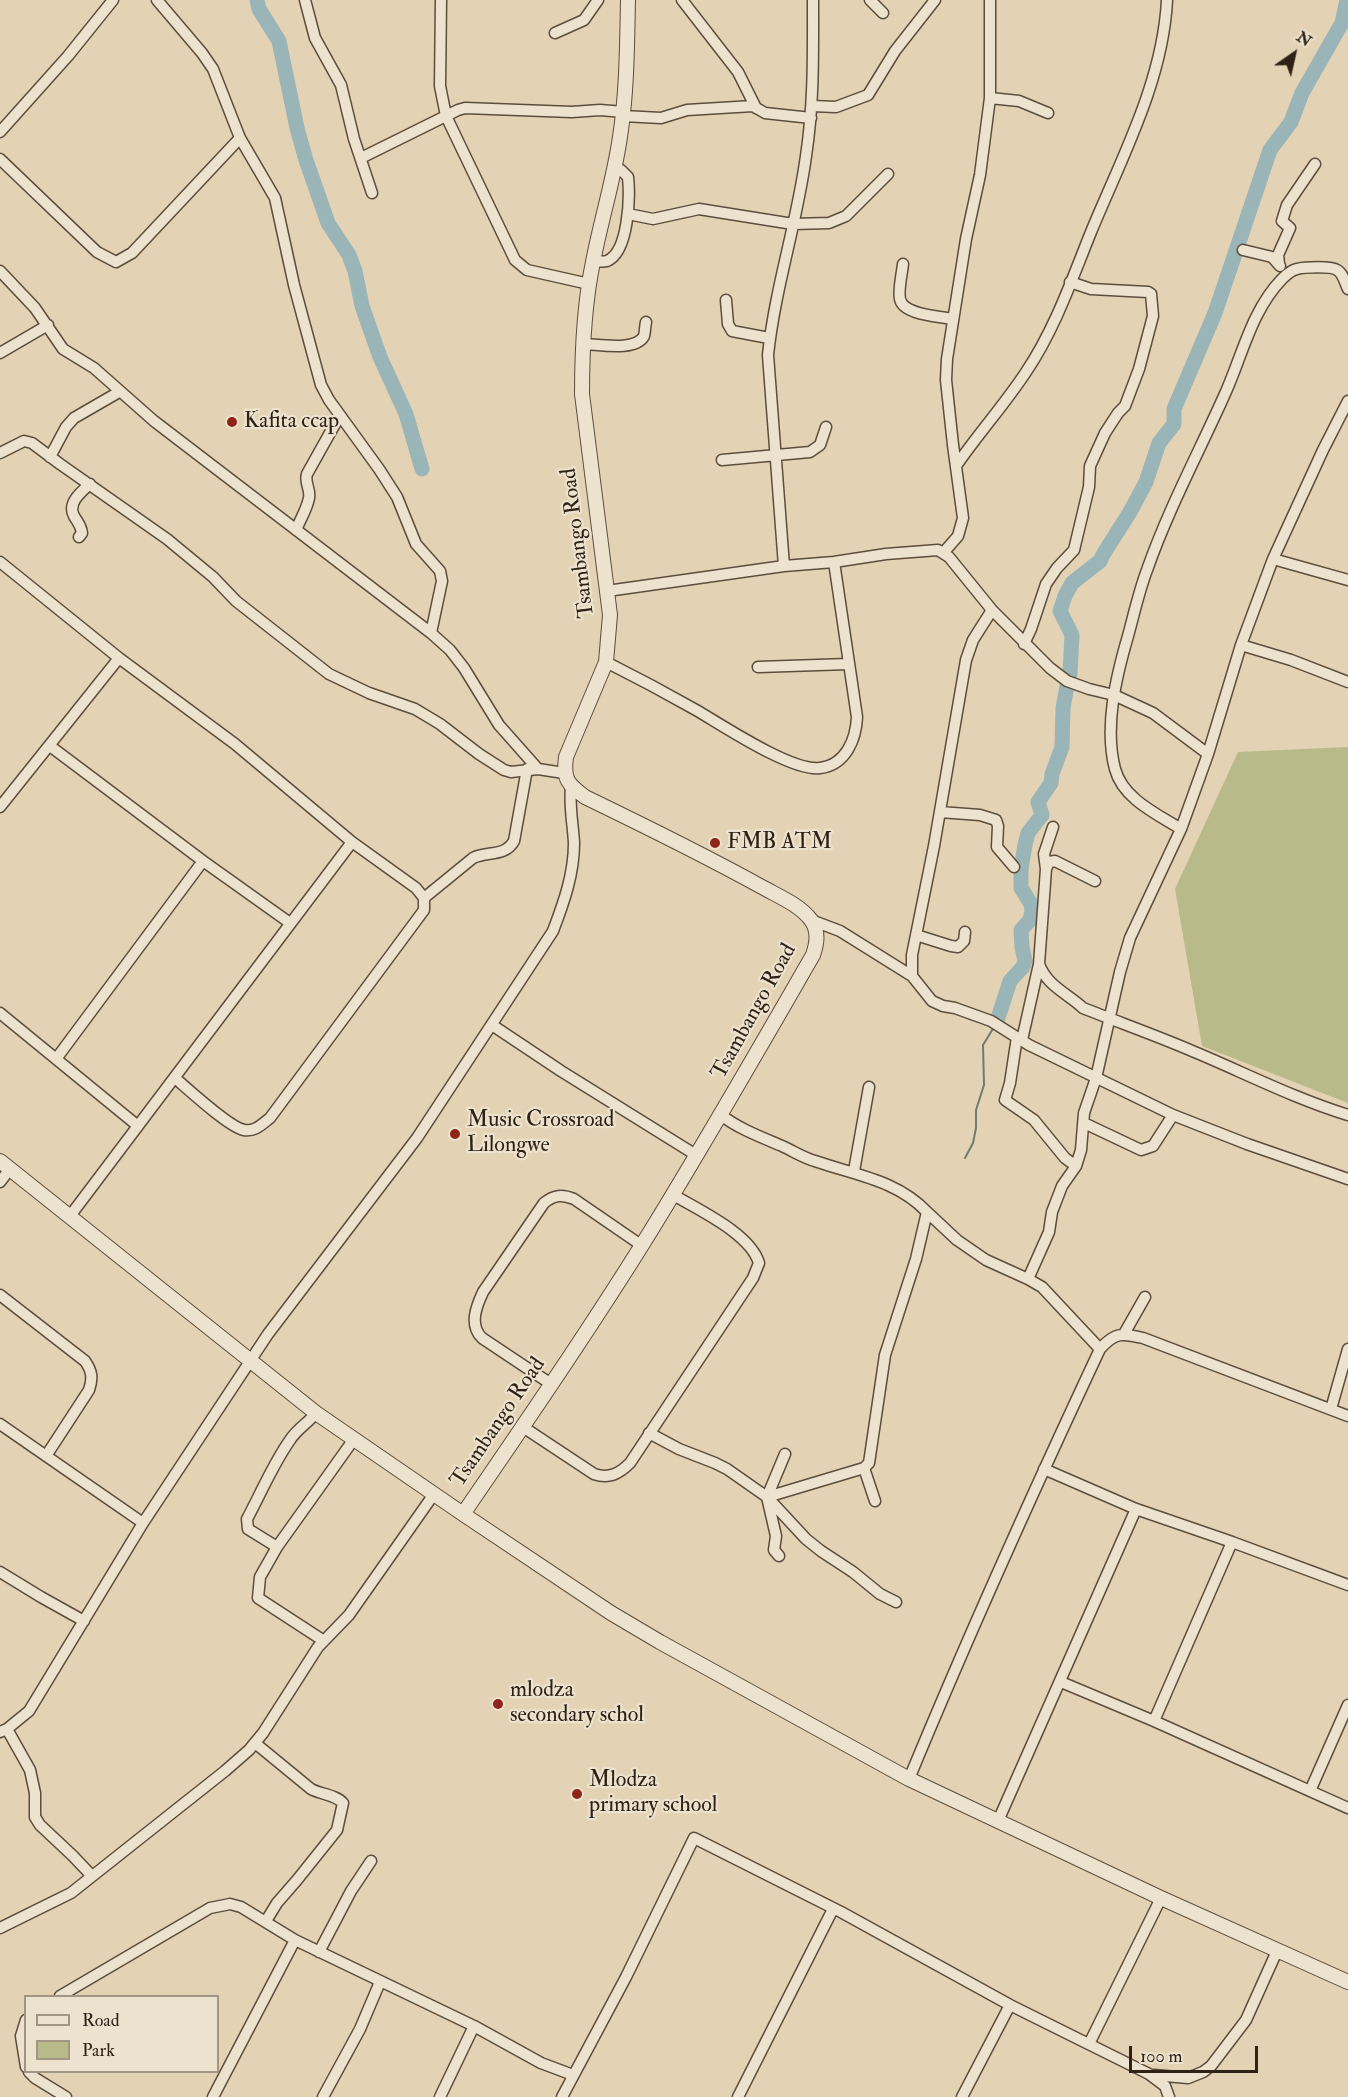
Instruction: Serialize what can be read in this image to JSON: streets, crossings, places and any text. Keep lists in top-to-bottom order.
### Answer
{
  "streets": {
    "street": ["Tsambango Road"]
  },
  "places": [
    "Kafita ccap",
    "FMB ATM",
    "Music Crossroad Lilongwe",
    "mlodza secondary schol",
    "Mlodza primary school"
  ],
  "legend": ["Road", "Park"],
  "scale_bar": "100 m",
  "north": "top right"
}
